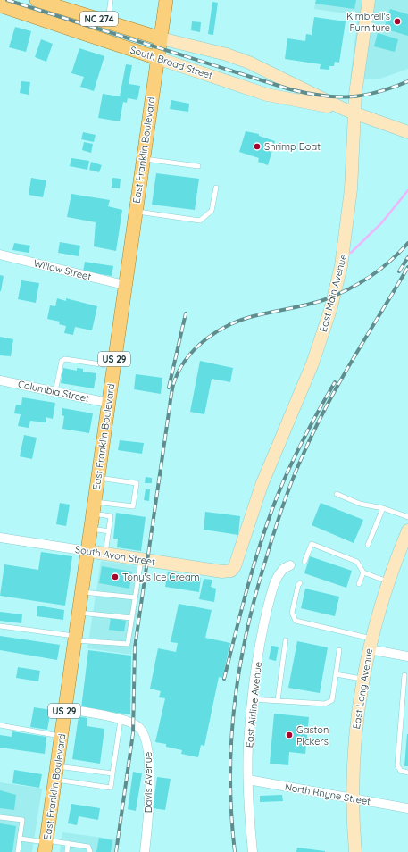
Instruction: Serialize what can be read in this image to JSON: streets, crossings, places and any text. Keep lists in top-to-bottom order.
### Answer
{
  "streets": {
    "main road": [
      "NC 274",
      "South Broad Street",
      "East Franklin Boulevard",
      "East Main Avenue",
      "US 29",
      "South Avon Street",
      "East Long Avenue"
    ],
    "street": [
      "Willow Street",
      "Columbia Street",
      "East Airline Avenue",
      "Davis Avenue",
      "North Rhyne Street"
    ]
  },
  "crossings": [
    ["South Broad Street", "East Franklin Boulevard"],
    ["South Broad Street", "East Main Avenue"],
    ["East Franklin Boulevard", "Willow Street"],
    ["East Franklin Boulevard", "Columbia Street"],
    ["East Franklin Boulevard", "South Avon Street"],
    ["East Franklin Boulevard", "Davis Avenue"],
    ["East Main Avenue", "South Avon Street"],
    ["East Long Avenue", "North Rhyne Street"],
    ["East Airline Avenue", "North Rhyne Street"]
  ],
  "places": [
    "Kimbrell's Furniture",
    "Shrimp Boat",
    "Tony's Ice Cream",
    "Gaston Pickers"
  ]
}
